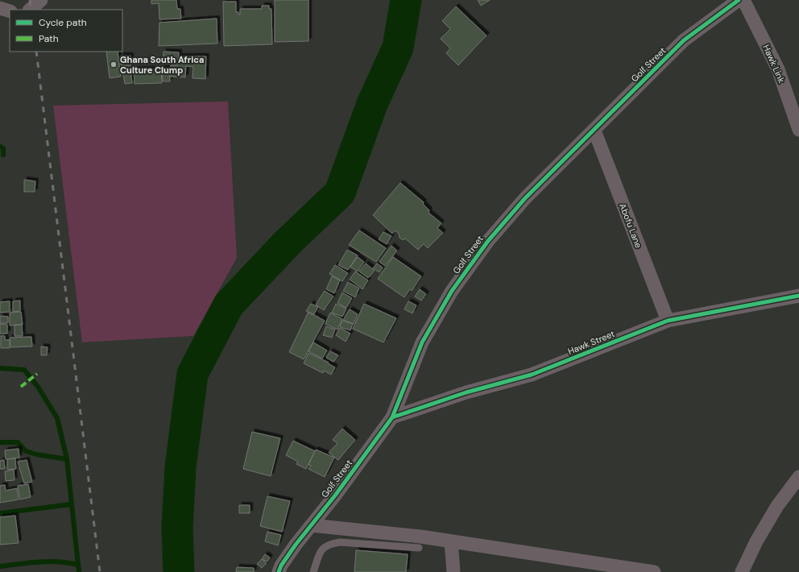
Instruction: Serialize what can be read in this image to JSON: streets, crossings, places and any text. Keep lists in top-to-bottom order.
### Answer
{
  "streets": {
    "street": [
      "Hawk Link",
      "Golf Street",
      "Abofu Lane",
      "Hawk Street"
    ]
  },
  "crossings": [
    ["Golf Street", "Abofu Lane"],
    ["Golf Street", "Hawk Street"],
    ["Abofu Lane", "Hawk Street"]
  ],
  "places": ["Ghana South Africa Culture Clump"],
  "legend": ["Cycle path", "Path"]
}
